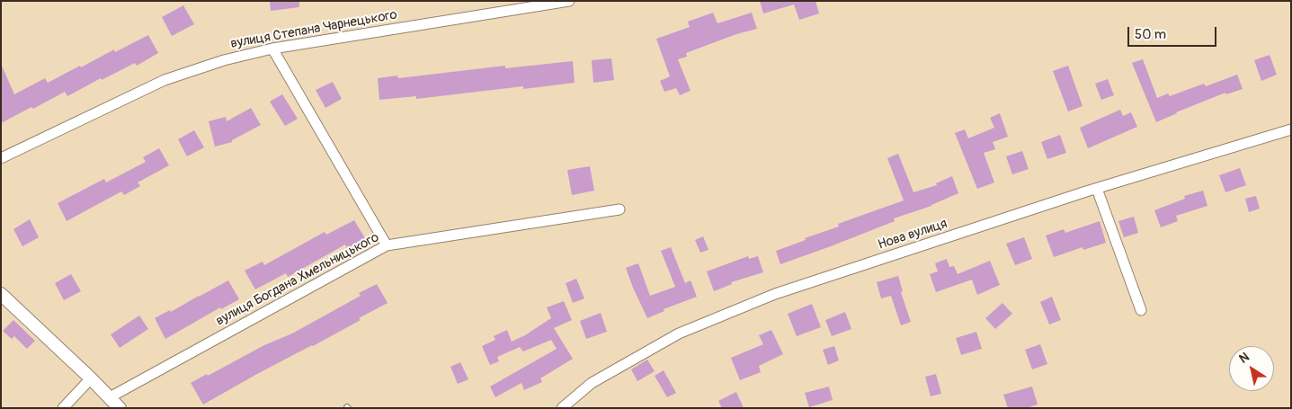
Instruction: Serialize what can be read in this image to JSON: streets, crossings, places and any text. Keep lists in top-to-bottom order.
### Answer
{
  "streets": {
    "street": ["вулиця Степана Чарнецького", "Нова вулиця", "вулиця Богдана Хмельницького"]
  },
  "scale_bar": "50 m",
  "north": "top left"
}
